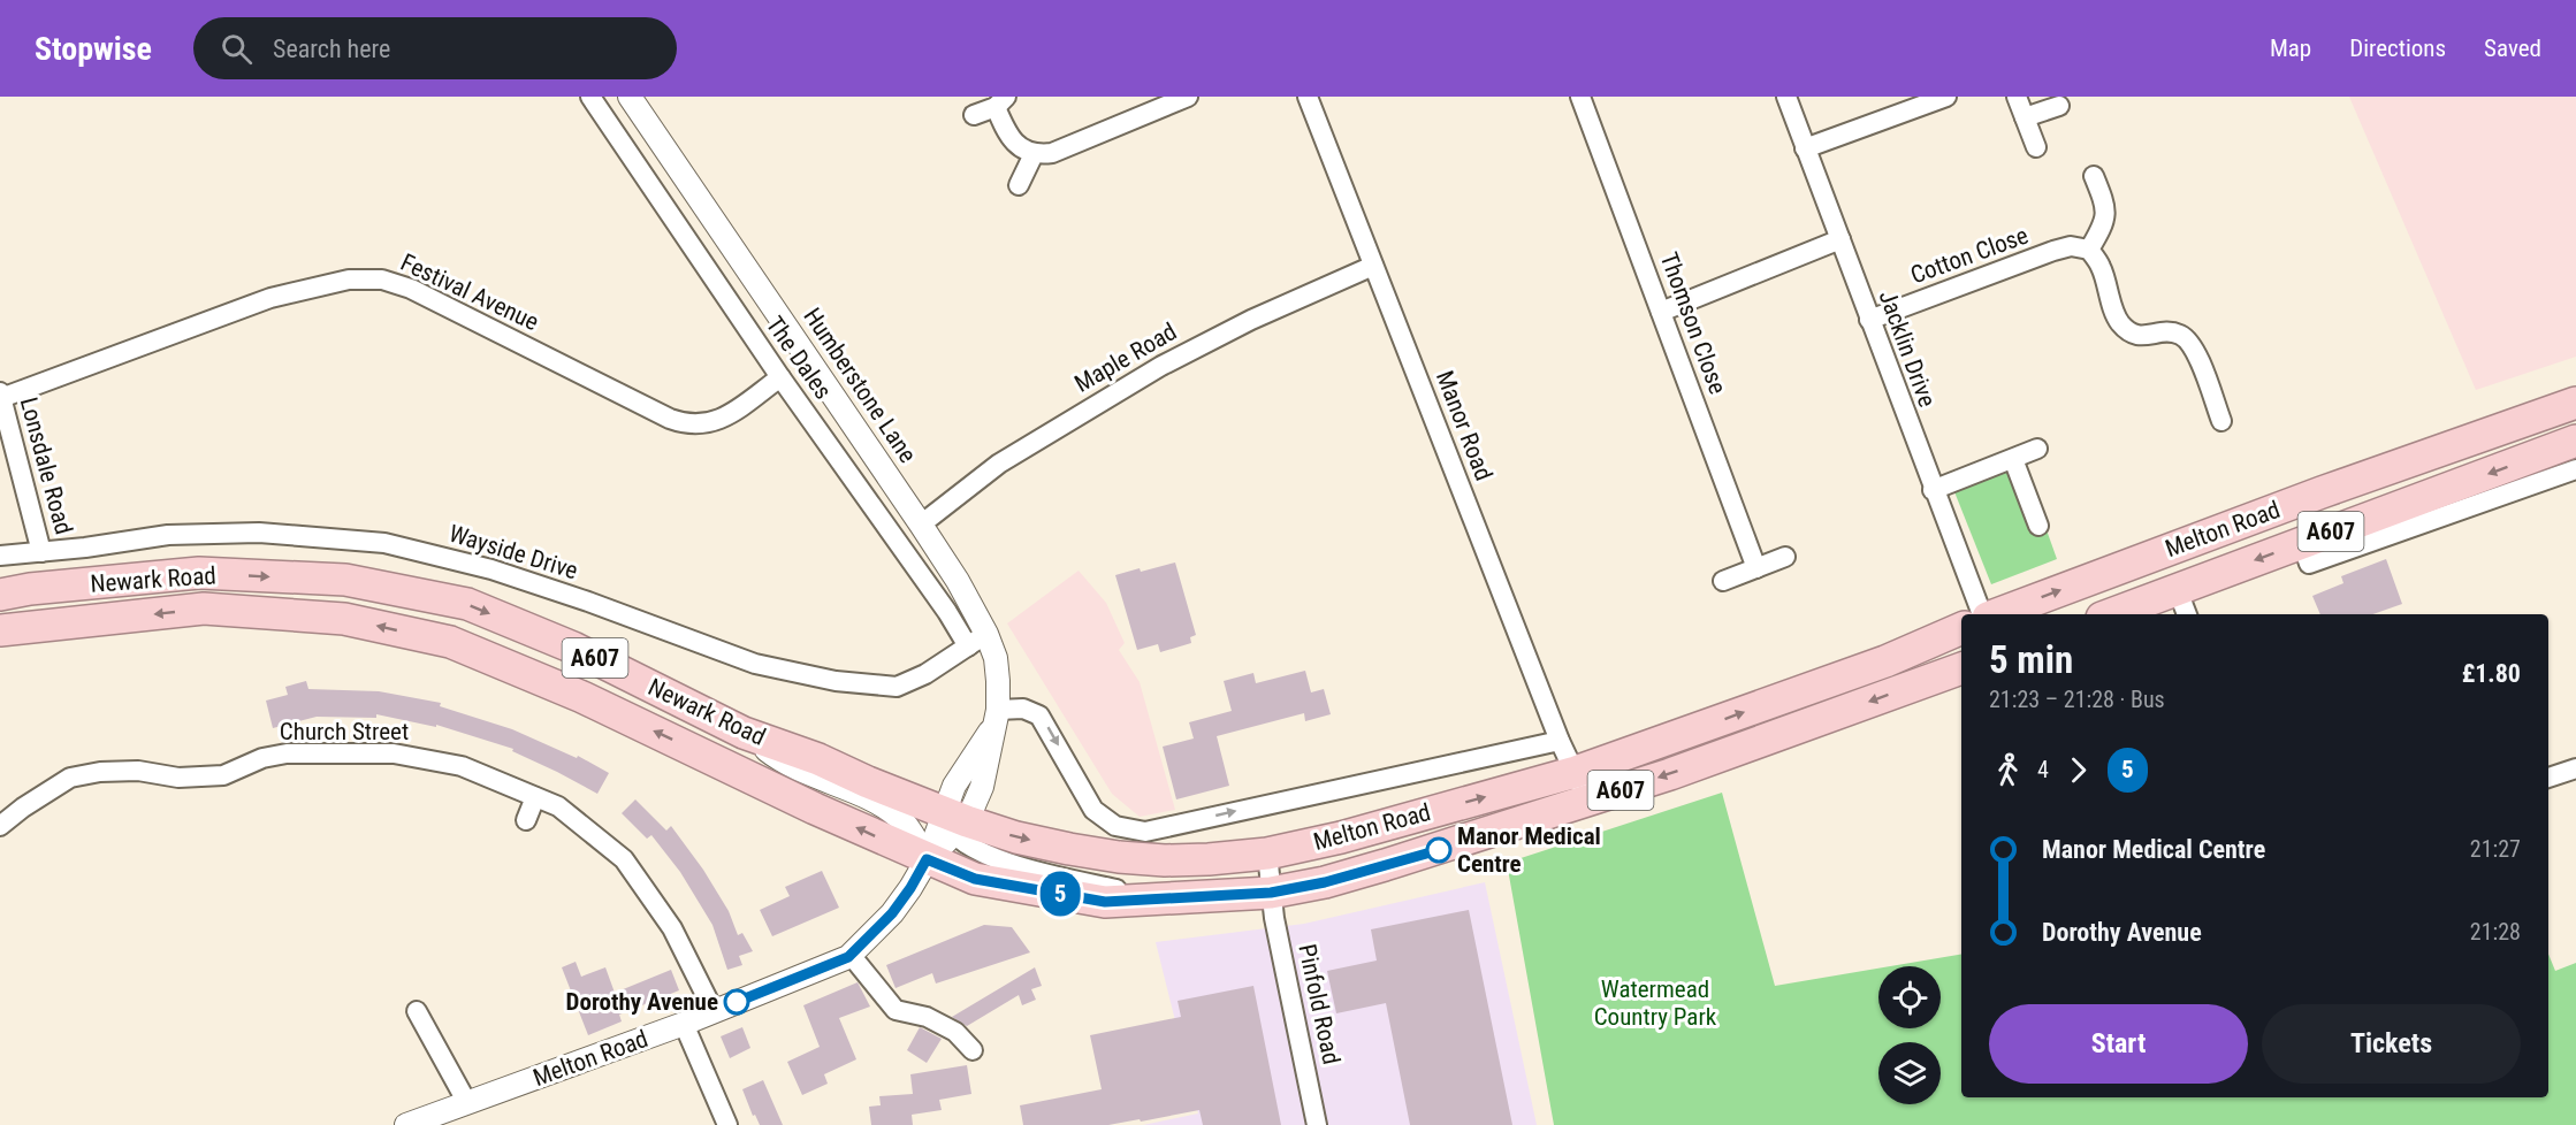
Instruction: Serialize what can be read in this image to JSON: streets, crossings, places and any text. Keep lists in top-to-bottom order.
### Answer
{
  "streets": {
    "highway": ["Melton Road", "A607", "Newark Road"],
    "street": [
      "Cotton Close",
      "Festival Avenue",
      "Thomson Close",
      "Jacklin Drive",
      "The Dales",
      "Maple Road",
      "Humberstone Lane",
      "Manor Road",
      "Lonsdale Road",
      "Wayside Drive",
      "Church Street",
      "Pinfold Road"
    ]
  },
  "crossings": [
    ["Cotton Close", "Jacklin Drive"],
    ["Festival Avenue", "The Dales"],
    ["Festival Avenue", "Lonsdale Road"],
    ["The Dales", "Humberstone Lane"],
    ["The Dales", "Wayside Drive"],
    ["Maple Road", "Humberstone Lane"],
    ["Maple Road", "Manor Road"],
    ["Humberstone Lane", "Wayside Drive"],
    ["Manor Road", "Melton Road"],
    ["Manor Road", "A607"],
    ["Lonsdale Road", "Wayside Drive"],
    ["Melton Road", "A607"],
    ["Melton Road", "Newark Road"],
    ["Melton Road", "Church Street"],
    ["Melton Road", "Pinfold Road"],
    ["A607", "Newark Road"]
  ],
  "parks": ["Watermead Country Park"],
  "places": ["Manor Medical Centre", "Dorothy Avenue"],
  "lines": ["bus line 5"],
  "page": {
    "header": "Stopwise",
    "search": "Search here",
    "nav": ["Map", "Directions", "Saved"],
    "on_map": "5",
    "heading": ["5 min", "21:23 – 21:28 · Bus", "£1.80"],
    "legs": ["4", "5"],
    "list": [
      {
        "name": "Manor Medical Centre",
        "value": "21:27"
      },
      {
        "name": "Dorothy Avenue",
        "value": "21:28"
      }
    ],
    "buttons": ["Start", "Tickets"]
  }
}
